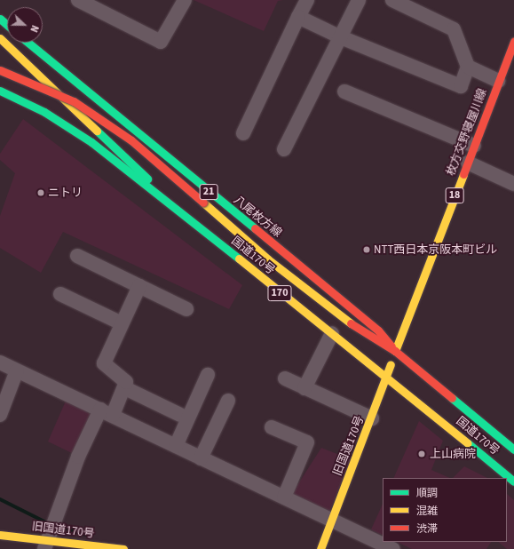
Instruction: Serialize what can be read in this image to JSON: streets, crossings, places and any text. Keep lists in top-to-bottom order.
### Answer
{
  "streets": {
    "main road": [
      "枚方交野寝屋川線",
      "21",
      "18",
      "八尾枚方線",
      "国道170号",
      "170",
      "旧国道170号"
    ]
  },
  "crossings": [
    ["枚方交野寝屋川線", "八尾枚方線"],
    ["枚方交野寝屋川線", "国道170号"],
    ["枚方交野寝屋川線", "旧国道170号"],
    ["八尾枚方線", "国道170号"],
    ["八尾枚方線", "旧国道170号"],
    ["国道170号", "旧国道170号"]
  ],
  "places": ["ニトリ", "NTT西日本京阪本町ビル", "上山病院"],
  "legend": ["順調", "混雑", "渋滞"],
  "north": "right"
}
